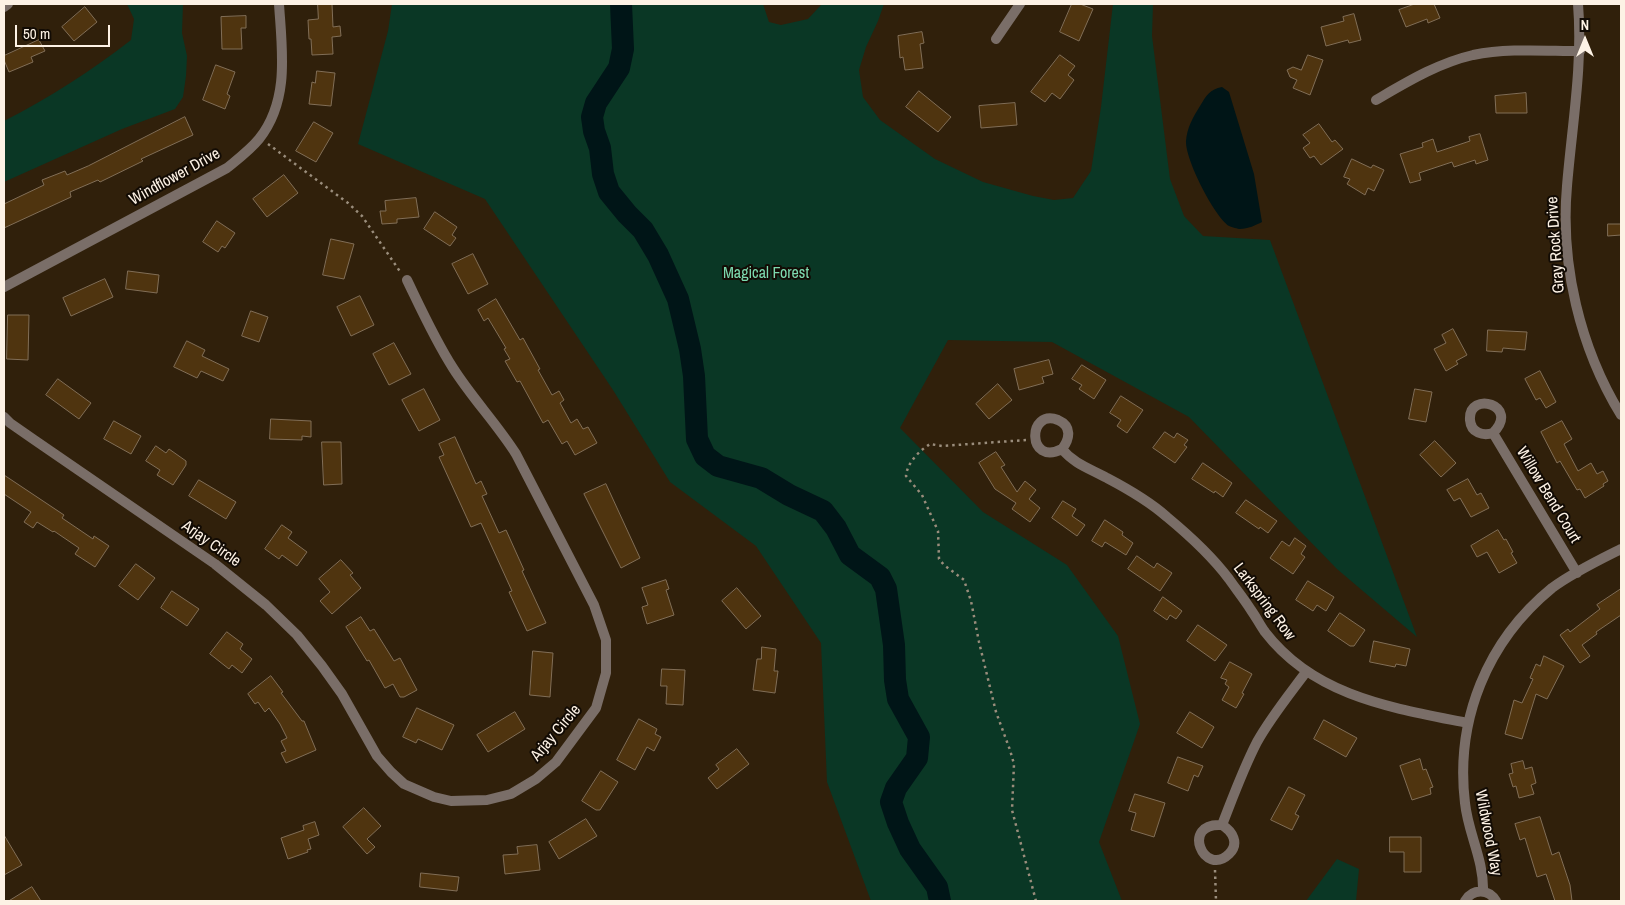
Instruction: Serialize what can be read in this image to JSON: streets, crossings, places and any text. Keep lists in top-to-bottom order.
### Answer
{
  "streets": {
    "street": [
      "Windflower Drive",
      "Gray Rock Drive",
      "Willow Bend Court",
      "Arjay Circle",
      "Larkspring Row",
      "Wildwood Way"
    ]
  },
  "crossings": [
    ["Willow Bend Court", "Wildwood Way"],
    ["Larkspring Row", "Wildwood Way"]
  ],
  "parks": ["Magical Forest"],
  "scale_bar": "50 m",
  "north": "top"
}
